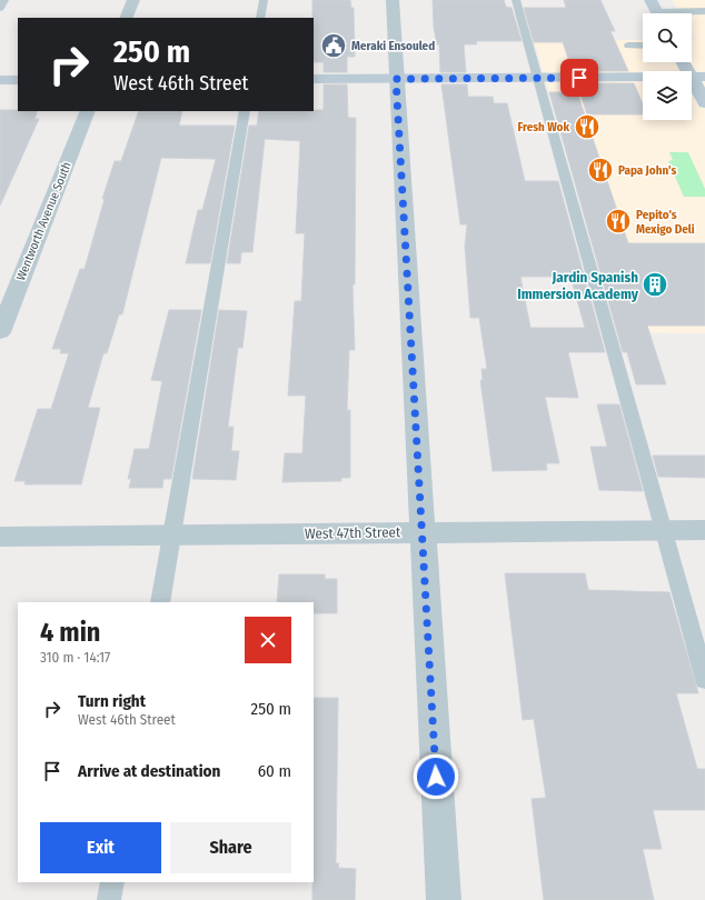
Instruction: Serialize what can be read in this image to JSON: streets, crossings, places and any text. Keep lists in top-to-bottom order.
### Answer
{
  "streets": {
    "street": ["Wentworth Avenue South", "West 47th Street"]
  },
  "places": {
    "public building": ["Meraki Ensouled"],
    "restaurant": ["Fresh Wok", "Papa John's", "Pepito's Mexigo Deli"],
    "building": ["Jardin Spanish Immersion Academy"]
  },
  "page": {
    "turn": ["250 m", "West 46th Street"],
    "heading": ["4 min", "310 m · 14:17"],
    "list": [
      {
        "name": "Turn right",
        "note": "West 46th Street",
        "value": "250 m"
      },
      {
        "name": "Arrive at destination",
        "value": "60 m"
      }
    ],
    "buttons": ["Exit", "Share"]
  }
}
